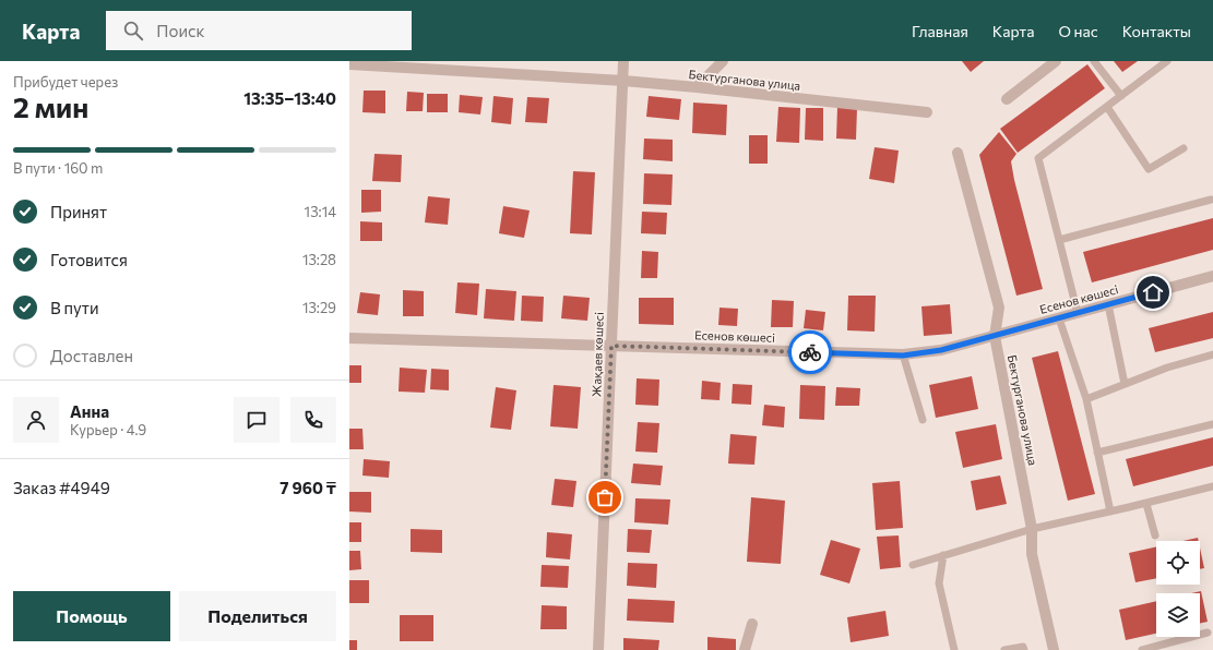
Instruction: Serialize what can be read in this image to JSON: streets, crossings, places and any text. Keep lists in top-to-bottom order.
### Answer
{
  "streets": {
    "street": ["Бектурганова улица", "Есенов көшесі", "Жақаев көшесі"]
  },
  "crossings": [
    ["Бектурганова улица", "Есенов көшесі"],
    ["Бектурганова улица", "Жақаев көшесі"],
    ["Есенов көшесі", "Жақаев көшесі"]
  ],
  "page": {
    "header": "Карта",
    "search": "Поиск",
    "nav": [
      "Главная",
      "Карта",
      "О нас",
      "Контакты"
    ],
    "heading": ["2 мин", "Прибудет через", "13:35–13:40"],
    "panel": [
      "Анна",
      "Курьер · 4.9",
      "Заказ #4949",
      "7 960 ₸"
    ],
    "bar": "В пути · 160 m",
    "list": [
      ["Принят", "13:14"],
      ["Готовится", "13:28"],
      ["В пути", "13:29"],
      "Доставлен"
    ],
    "buttons": ["Помощь", "Поделиться"]
  }
}
